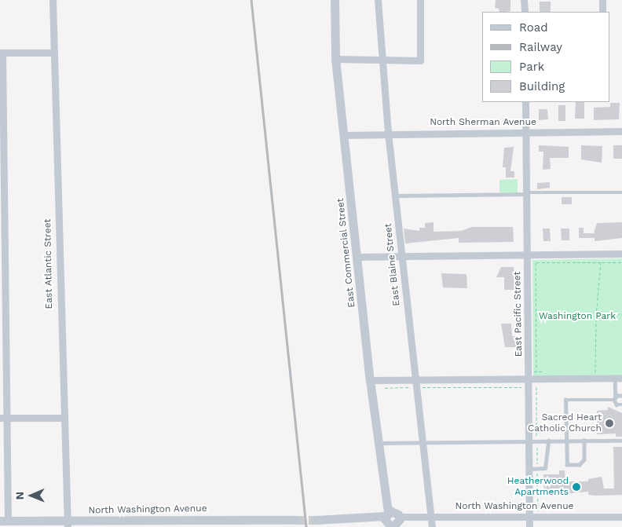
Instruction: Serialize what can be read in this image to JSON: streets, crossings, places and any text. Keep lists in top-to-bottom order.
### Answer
{
  "streets": {
    "street": [
      "North Sherman Avenue",
      "East Commercial Street",
      "East Atlantic Street",
      "East Blaine Street",
      "East Pacific Street",
      "North Washington Avenue"
    ]
  },
  "crossings": [
    ["North Sherman Avenue", "East Commercial Street"],
    ["North Sherman Avenue", "East Blaine Street"],
    ["North Sherman Avenue", "East Pacific Street"],
    ["East Commercial Street", "North Washington Avenue"],
    ["East Atlantic Street", "North Washington Avenue"],
    ["East Blaine Street", "North Washington Avenue"],
    ["East Pacific Street", "North Washington Avenue"]
  ],
  "parks": ["Washington Park"],
  "places": ["Sacred Heart Catholic Church", "Heatherwood Apartments"],
  "legend": [
    "Road",
    "Railway",
    "Park",
    "Building"
  ],
  "north": "left"
}
